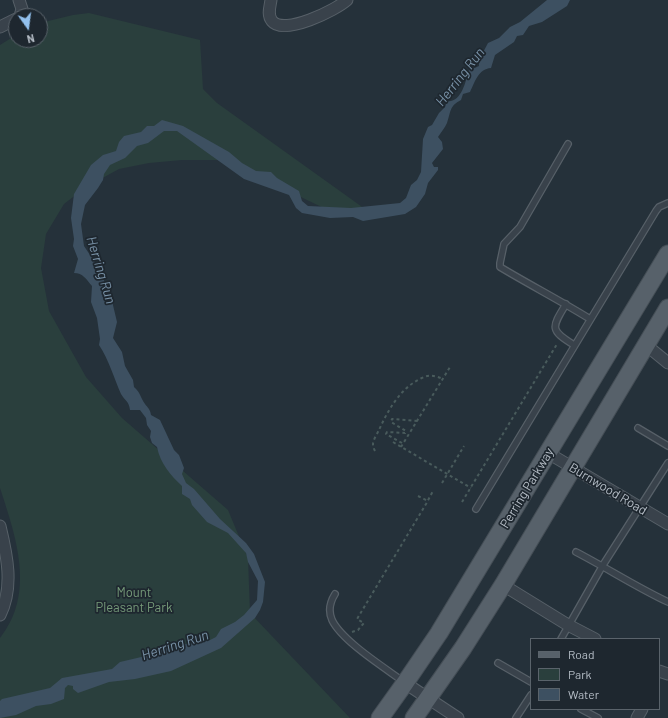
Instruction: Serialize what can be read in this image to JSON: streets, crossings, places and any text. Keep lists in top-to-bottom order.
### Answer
{
  "streets": {
    "main road": ["Perring Parkway"],
    "street": ["Burnwood Road"]
  },
  "crossings": [
    ["Perring Parkway", "Burnwood Road"]
  ],
  "water": ["Herring Run"],
  "parks": ["Mount Pleasant Park"],
  "legend": ["Road", "Park", "Water"],
  "north": "bottom"
}
